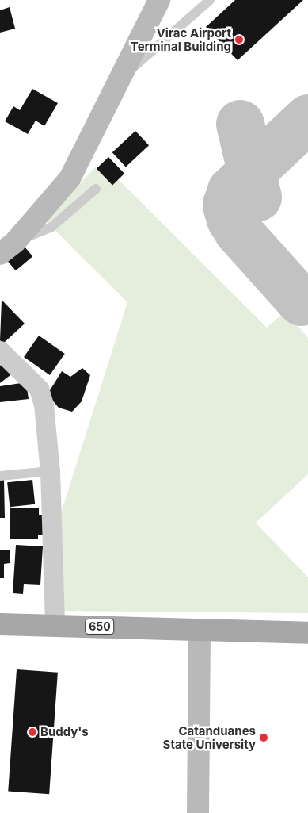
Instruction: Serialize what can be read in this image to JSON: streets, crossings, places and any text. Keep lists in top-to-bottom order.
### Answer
{
  "streets": {
    "main road": ["650"]
  },
  "places": ["Virac Airport Terminal Building", "Buddy's", "Catanduanes State University"]
}
